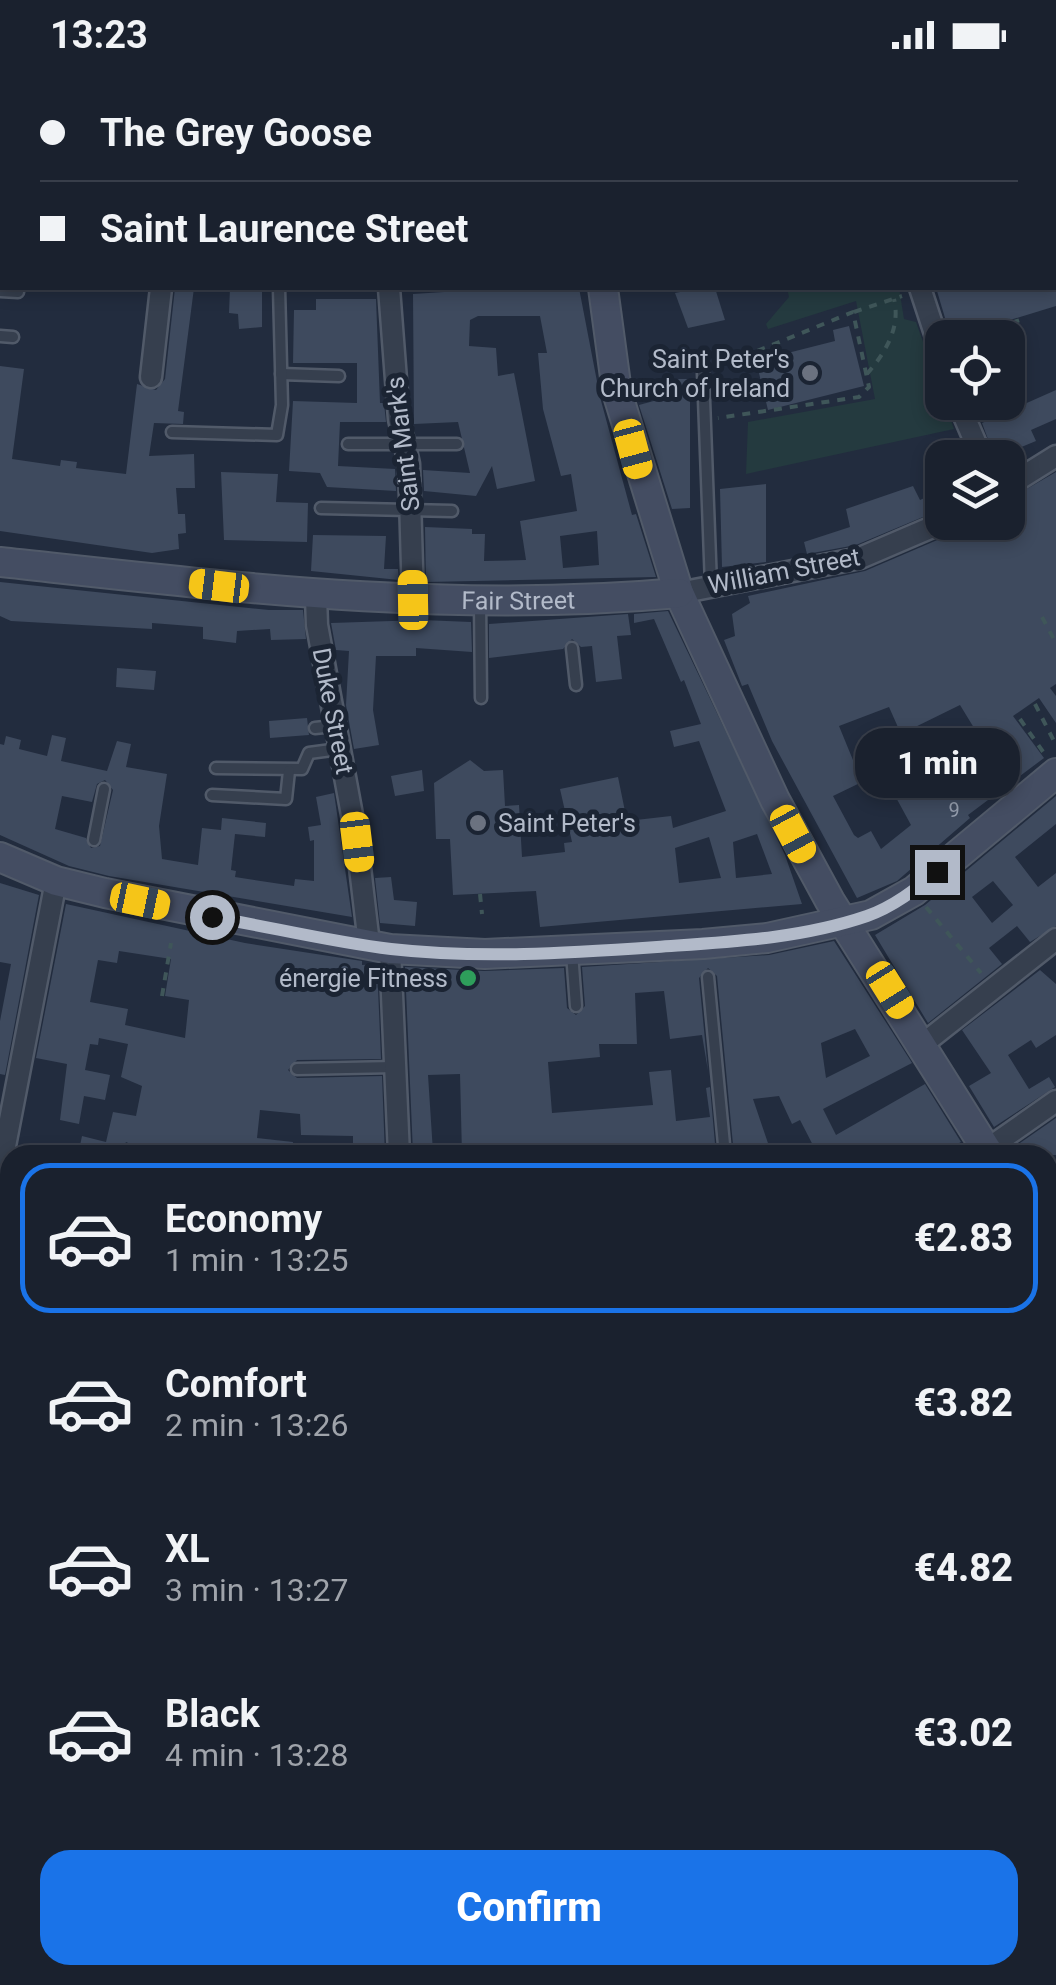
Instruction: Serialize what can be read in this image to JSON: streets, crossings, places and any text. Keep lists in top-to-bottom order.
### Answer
{
  "streets": {
    "street": [
      "Saint Mark's",
      "William Street",
      "Fair Street",
      "Duke Street"
    ]
  },
  "crossings": [
    ["Saint Mark's", "Fair Street"],
    ["William Street", "Fair Street"],
    ["Fair Street", "Duke Street"]
  ],
  "places": ["Saint Peter's Church of Ireland", "Saint Peter's", "énergie Fitness"],
  "house_numbers": ["9"],
  "page": {
    "status": "13:23",
    "banner": ["The Grey Goose", "Saint Laurence Street"],
    "bubble": "1 min",
    "list": [
      {
        "name": "Economy",
        "note": "1 min · 13:25",
        "value": "€2.83"
      },
      {
        "name": "Comfort",
        "note": "2 min · 13:26",
        "value": "€3.82"
      },
      {
        "name": "XL",
        "note": "3 min · 13:27",
        "value": "€4.82"
      },
      {
        "name": "Black",
        "note": "4 min · 13:28",
        "value": "€3.02"
      }
    ],
    "buttons": "Confirm"
  }
}
